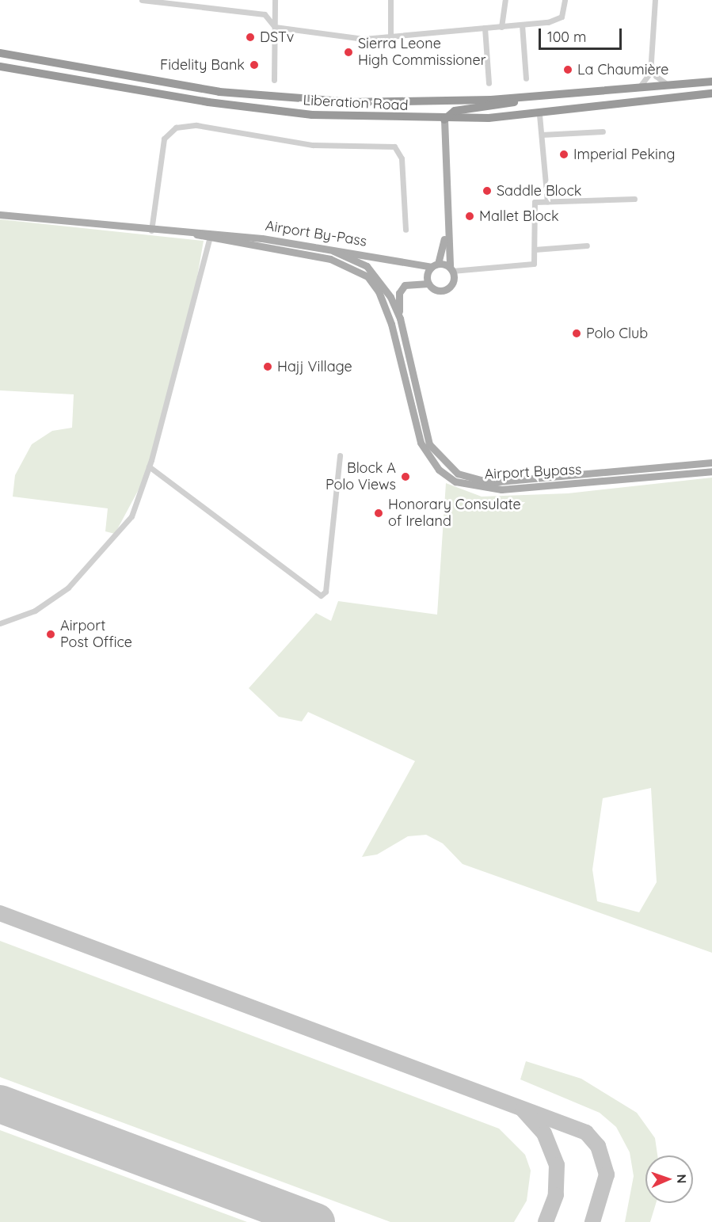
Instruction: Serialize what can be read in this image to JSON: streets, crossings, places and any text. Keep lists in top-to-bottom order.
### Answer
{
  "streets": {
    "highway": ["Liberation Road"],
    "main road": ["Airport By-Pass", "Airport Bypass"]
  },
  "crossings": [
    ["Airport By-Pass", "Airport Bypass"]
  ],
  "places": [
    "DSTv",
    "Sierra Leone High Commissioner",
    "Fidelity Bank",
    "La Chaumière",
    "Imperial Peking",
    "Saddle Block",
    "Mallet Block",
    "Polo Club",
    "Hajj Village",
    "Block A Polo Views",
    "Honorary Consulate of Ireland",
    "Airport Post Office"
  ],
  "scale_bar": "100 m",
  "north": "right"
}
